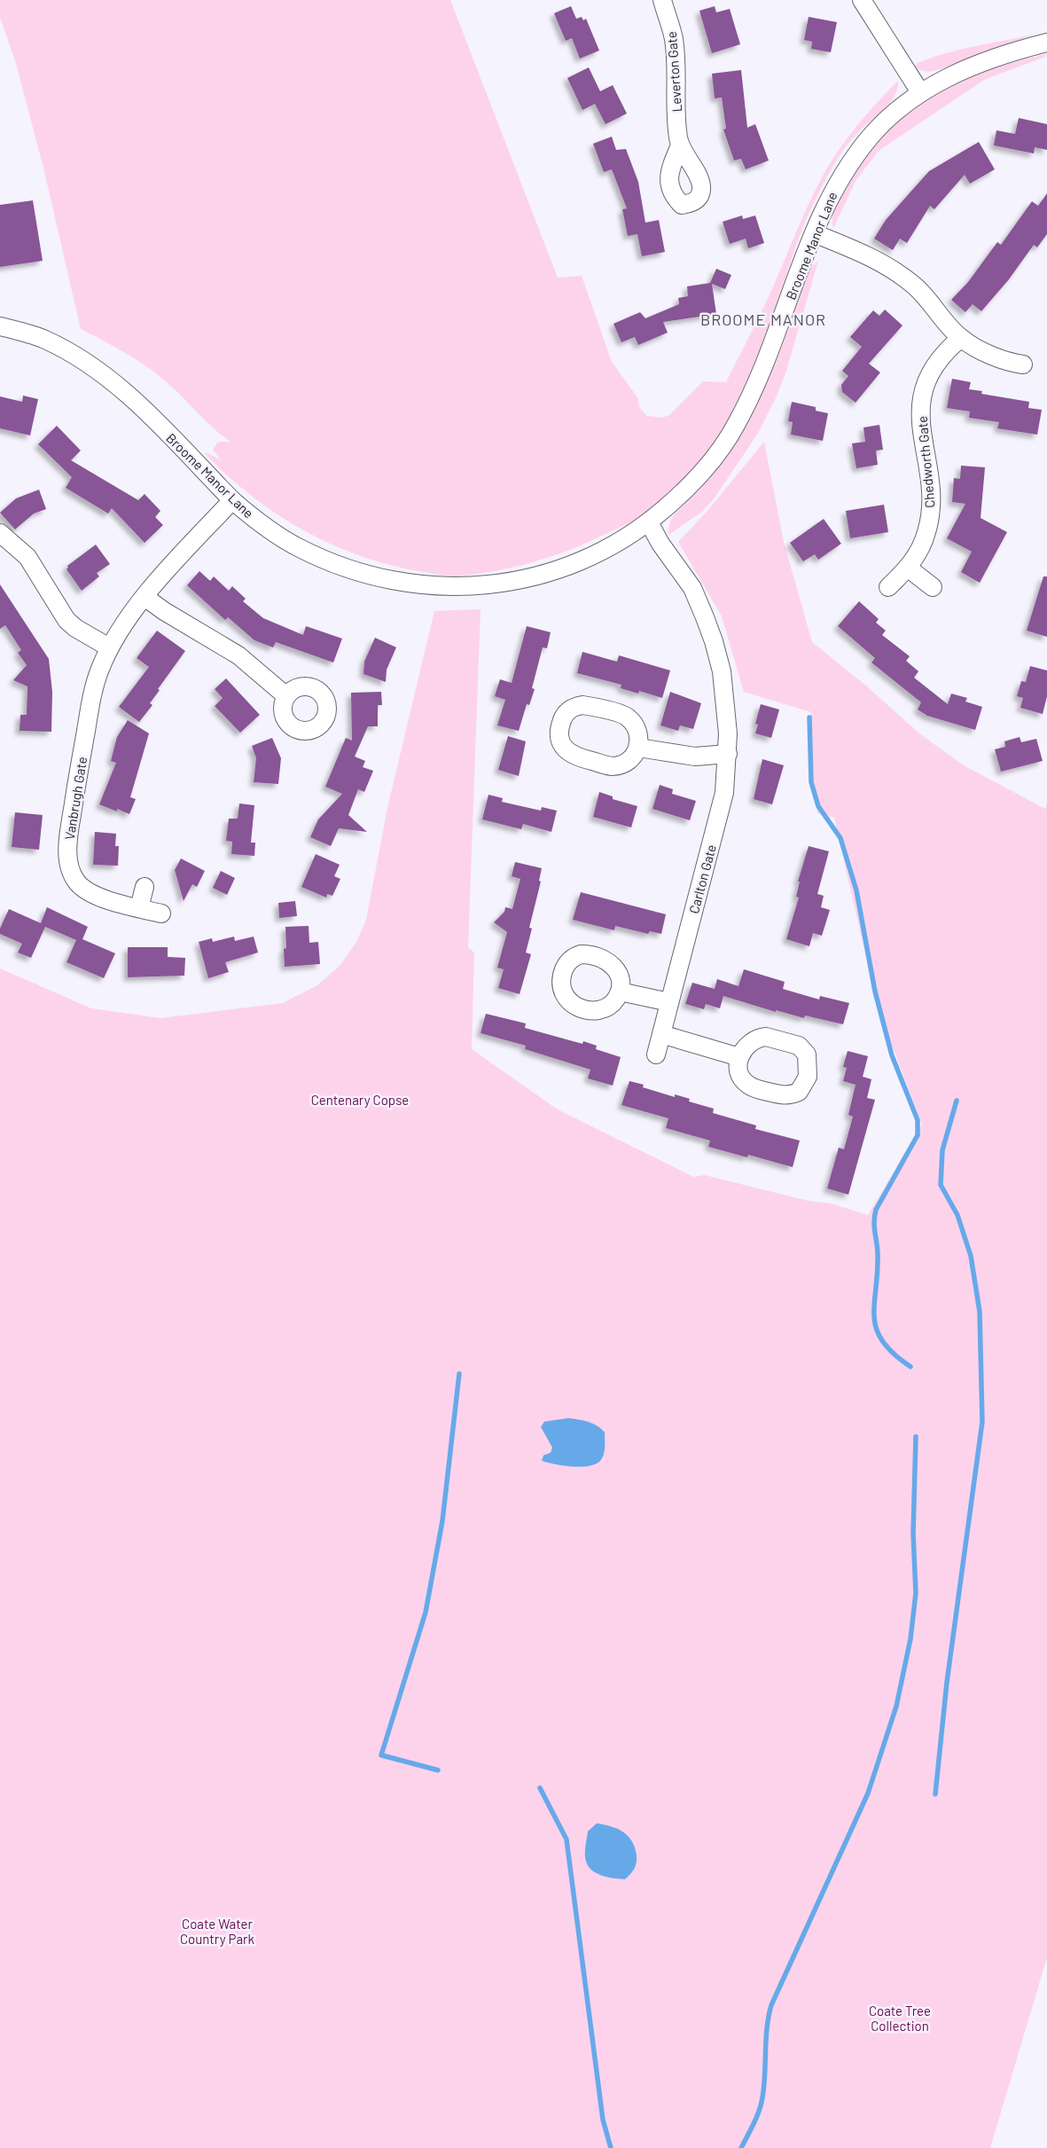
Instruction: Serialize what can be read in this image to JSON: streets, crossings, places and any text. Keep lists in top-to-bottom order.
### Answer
{
  "streets": {
    "street": [
      "Leverton Gate",
      "Broome Manor Lane",
      "Chedworth Gate",
      "Vanbrugh Gate",
      "Carlton Gate"
    ]
  },
  "crossings": [
    ["Broome Manor Lane", "Vanbrugh Gate"],
    ["Broome Manor Lane", "Carlton Gate"]
  ],
  "districts": ["BROOME MANOR"],
  "parks": ["Centenary Copse", "Coate Water Country Park", "Coate Tree Collection"]
}
